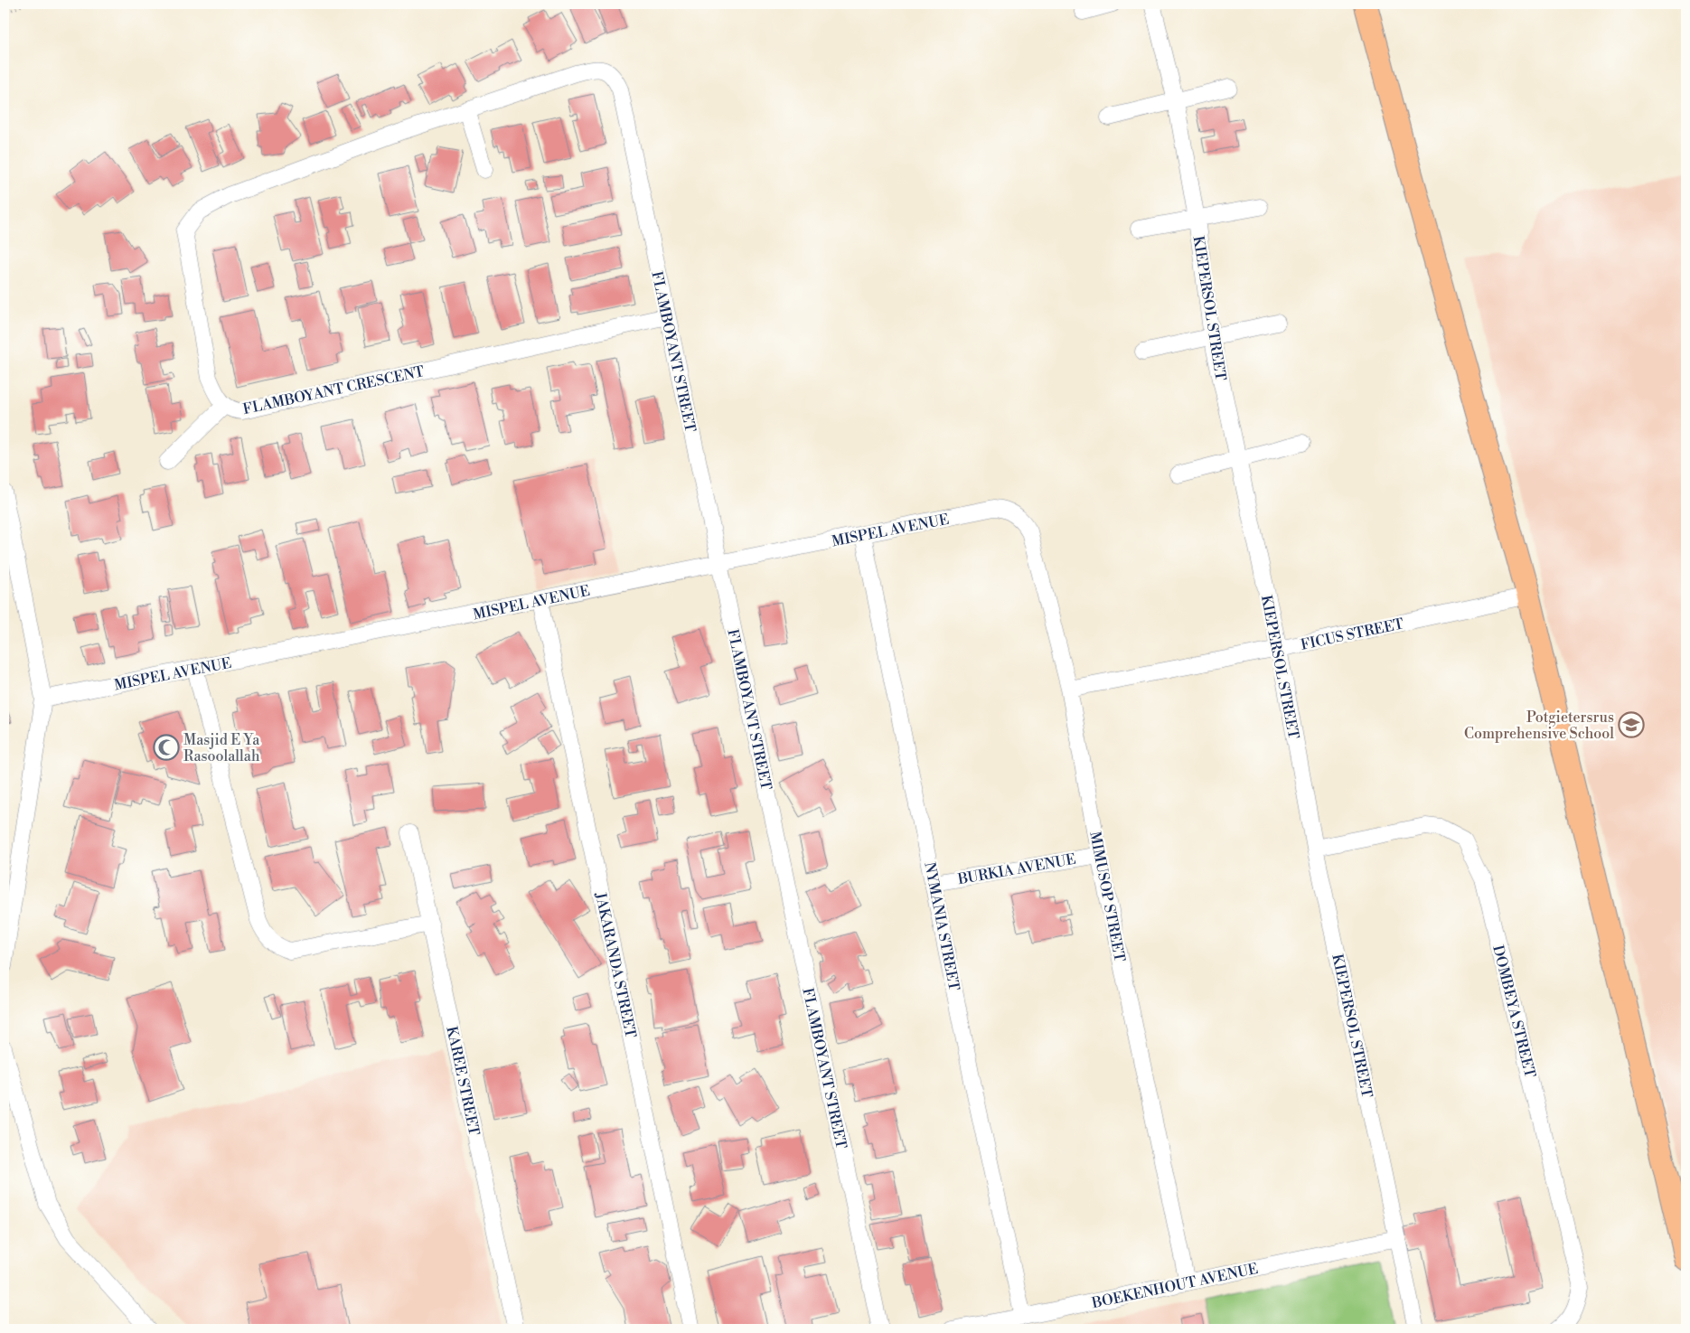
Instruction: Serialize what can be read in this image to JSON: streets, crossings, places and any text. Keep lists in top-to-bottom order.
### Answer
{
  "streets": {
    "street": [
      "KIEPERSOL STREET",
      "FLAMBOYANT STREET",
      "FLAMBOYANT CRESCENT",
      "MISPEL AVENUE",
      "FICUS STREET",
      "BURKIA AVENUE",
      "MIMUSOP STREET",
      "NYMANIA STREET",
      "JAKARANDA STREET",
      "DOMBEYA STREET",
      "KAREE STREET",
      "BOEKENHOUT AVENUE"
    ]
  },
  "crossings": [
    ["KIEPERSOL STREET", "FICUS STREET"],
    ["KIEPERSOL STREET", "DOMBEYA STREET"],
    ["KIEPERSOL STREET", "BOEKENHOUT AVENUE"],
    ["FLAMBOYANT STREET", "FLAMBOYANT CRESCENT"],
    ["FLAMBOYANT STREET", "MISPEL AVENUE"],
    ["MISPEL AVENUE", "MIMUSOP STREET"],
    ["MISPEL AVENUE", "NYMANIA STREET"],
    ["MISPEL AVENUE", "JAKARANDA STREET"],
    ["FICUS STREET", "MIMUSOP STREET"],
    ["BURKIA AVENUE", "MIMUSOP STREET"],
    ["BURKIA AVENUE", "NYMANIA STREET"],
    ["MIMUSOP STREET", "BOEKENHOUT AVENUE"],
    ["NYMANIA STREET", "BOEKENHOUT AVENUE"]
  ],
  "places": {
    "school or university": ["Potgietersrus Comprehensive School"],
    "mosque": ["Masjid E Ya Rasoolallah"]
  }
}
